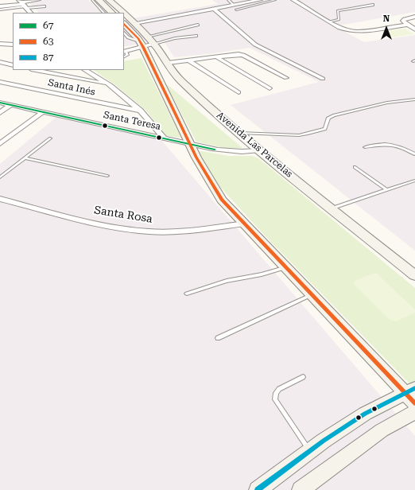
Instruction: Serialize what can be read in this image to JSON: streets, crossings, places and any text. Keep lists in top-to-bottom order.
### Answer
{
  "streets": {
    "street": [
      "Santa Inés",
      "Santa Teresa",
      "Avenida Las Parcelas",
      "Santa Rosa"
    ]
  },
  "crossings": [
    ["Santa Teresa", "Avenida Las Parcelas"]
  ],
  "lines": ["transit line 63", "transit line 67", "transit line 87"],
  "legend": ["67", "63", "87"],
  "north": "top"
}
